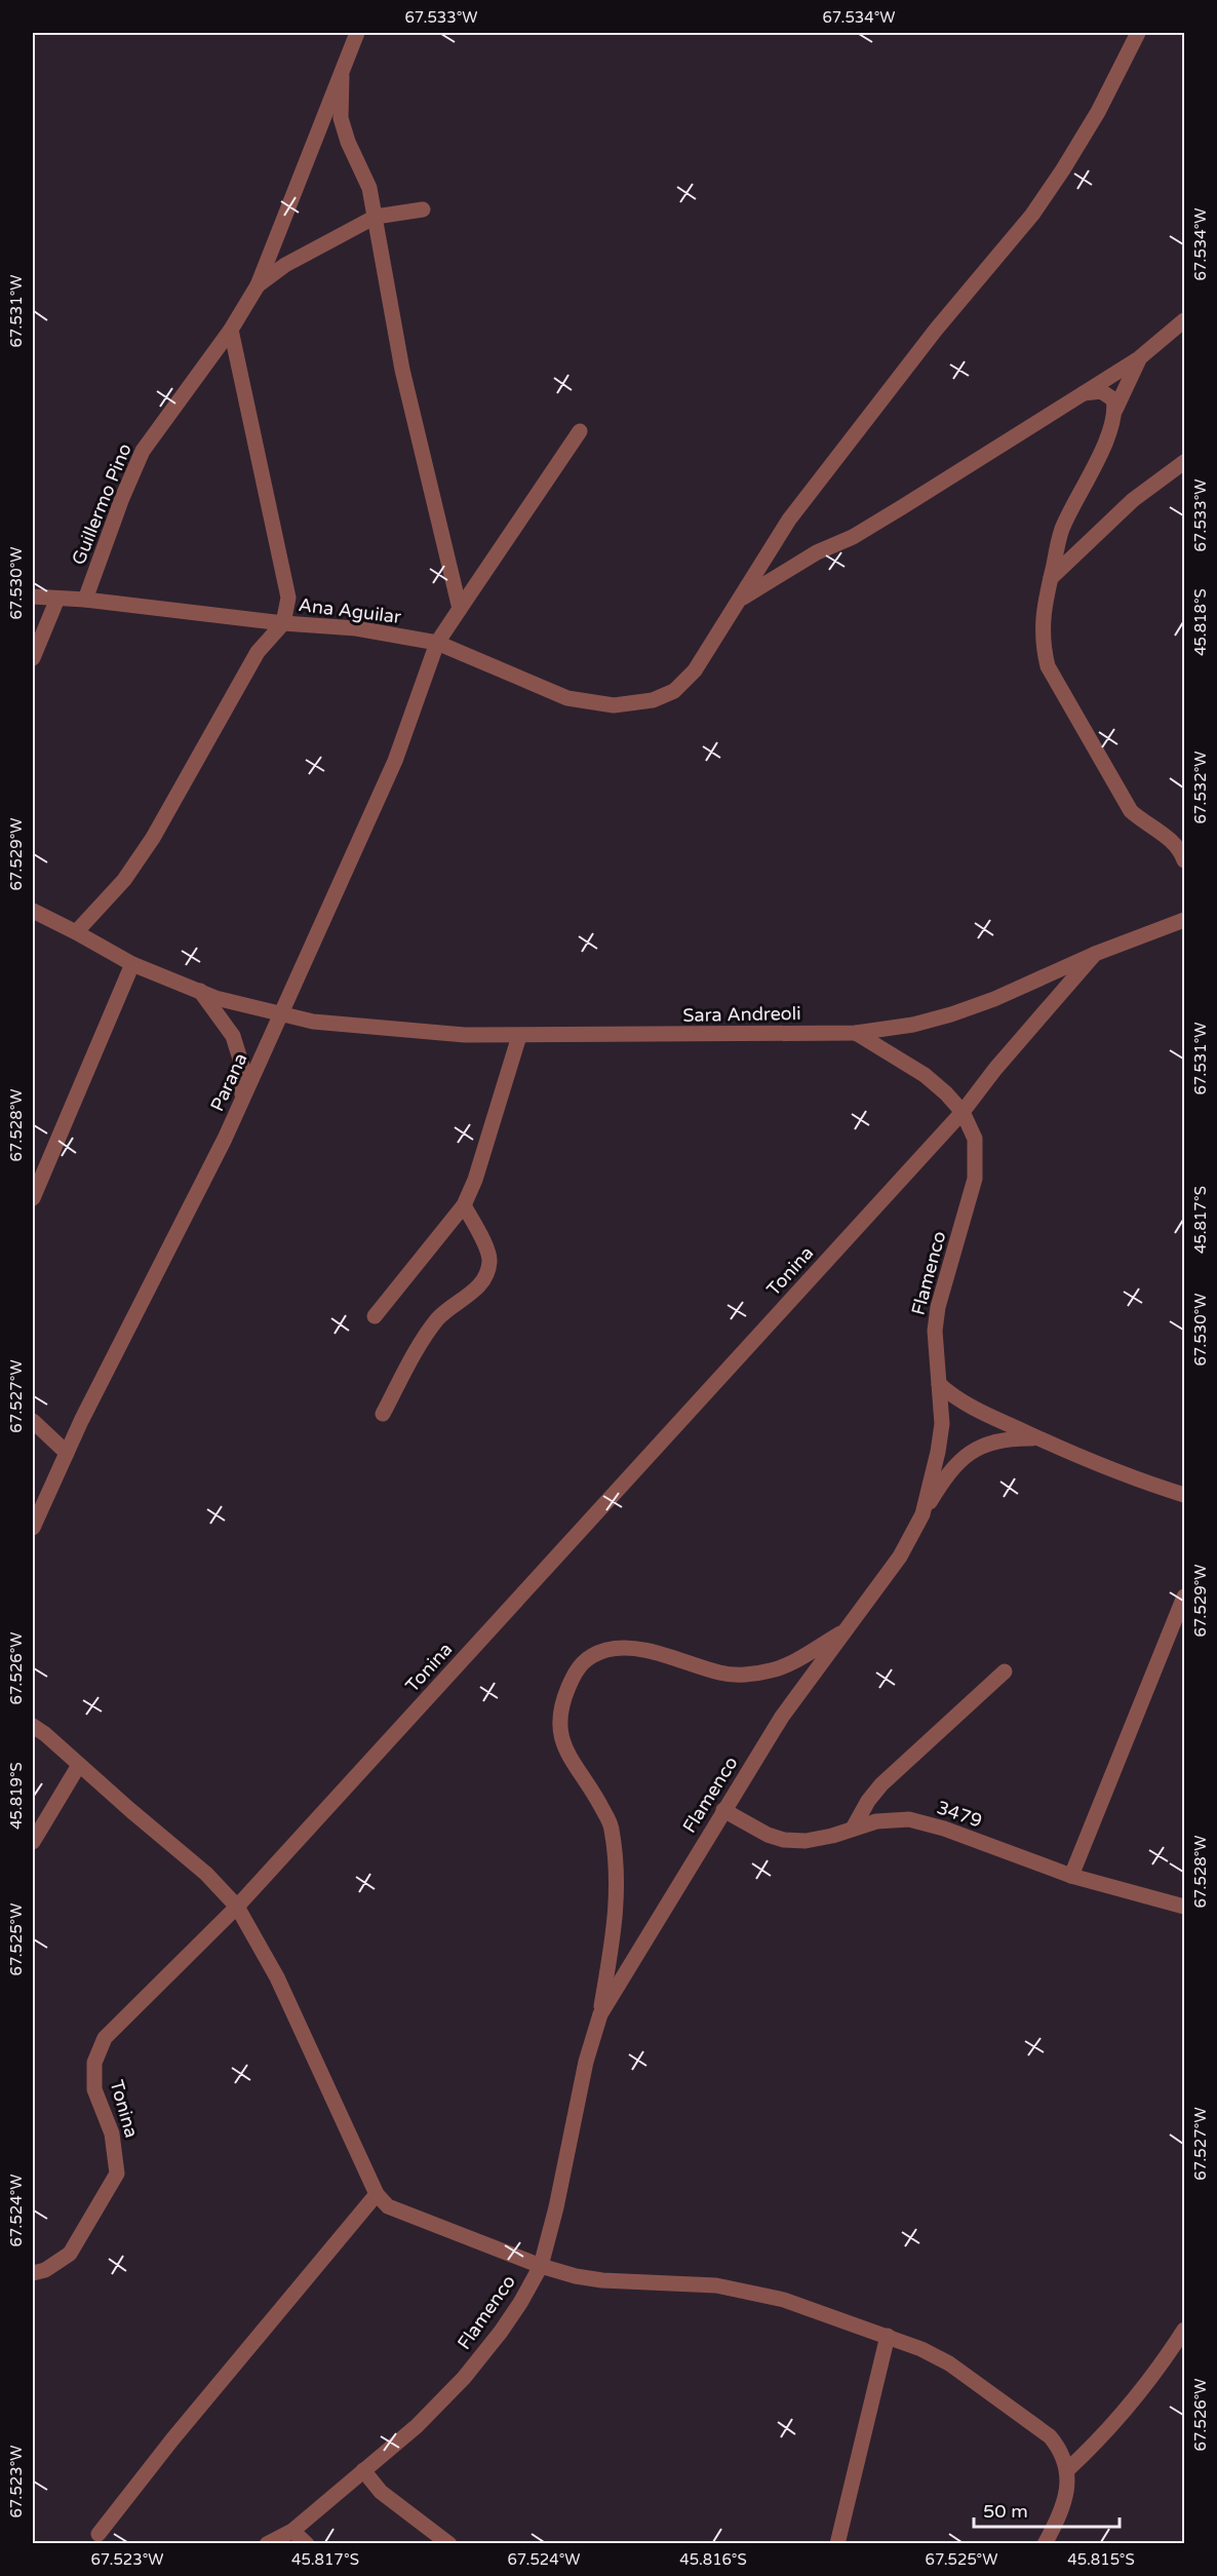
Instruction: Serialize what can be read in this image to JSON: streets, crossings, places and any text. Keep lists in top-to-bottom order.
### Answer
{
  "streets": {
    "street": [
      "Guillermo Pino",
      "Ana Aguilar",
      "Sara Andreoli",
      "Parana",
      "Tonina",
      "Flamenco",
      "3479"
    ]
  },
  "crossings": [
    ["Guillermo Pino", "Ana Aguilar"],
    ["Ana Aguilar", "Parana"],
    ["Sara Andreoli", "Parana"],
    ["Sara Andreoli", "Tonina"],
    ["Sara Andreoli", "Flamenco"],
    ["Tonina", "Flamenco"],
    ["Flamenco", "3479"]
  ],
  "scale_bar": "50 m",
  "coordinates": [
    "67.533°W",
    "67.534°W",
    "67.531°W",
    "67.530°W",
    "45.818°S",
    "67.532°W",
    "67.529°W",
    "67.528°W",
    "45.817°S",
    "67.527°W",
    "67.526°W",
    "45.819°S",
    "67.525°W",
    "67.524°W",
    "67.523°W",
    "45.816°S",
    "45.815°S"
  ]
}
